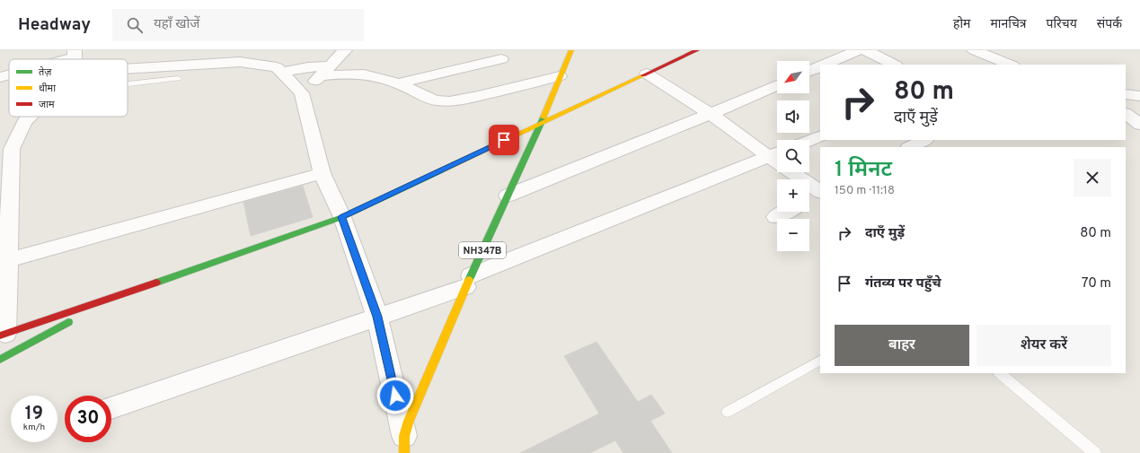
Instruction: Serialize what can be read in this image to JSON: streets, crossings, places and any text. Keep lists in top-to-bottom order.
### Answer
{
  "streets": {
    "main road": ["NH347B"]
  },
  "legend": ["तेज़", "धीमा", "जाम"],
  "north": "bottom left",
  "page": {
    "header": "Headway",
    "search": "यहाँ खोजें",
    "nav": [
      "होम",
      "मानचित्र",
      "परिचय",
      "संपर्क"
    ],
    "map_buttons": ["+", "−"],
    "turn": ["80 m", "दाएँ मुड़ें"],
    "heading": ["1 मिनट", "150 m · 11:18"],
    "list": [
      {
        "name": "दाएँ मुड़ें",
        "value": "80 m"
      },
      {
        "name": "गंतव्य पर पहुँचे",
        "value": "70 m"
      }
    ],
    "buttons": ["बाहर", "शेयर करें"],
    "speed": "19 km/h",
    "limit": "30"
  }
}
